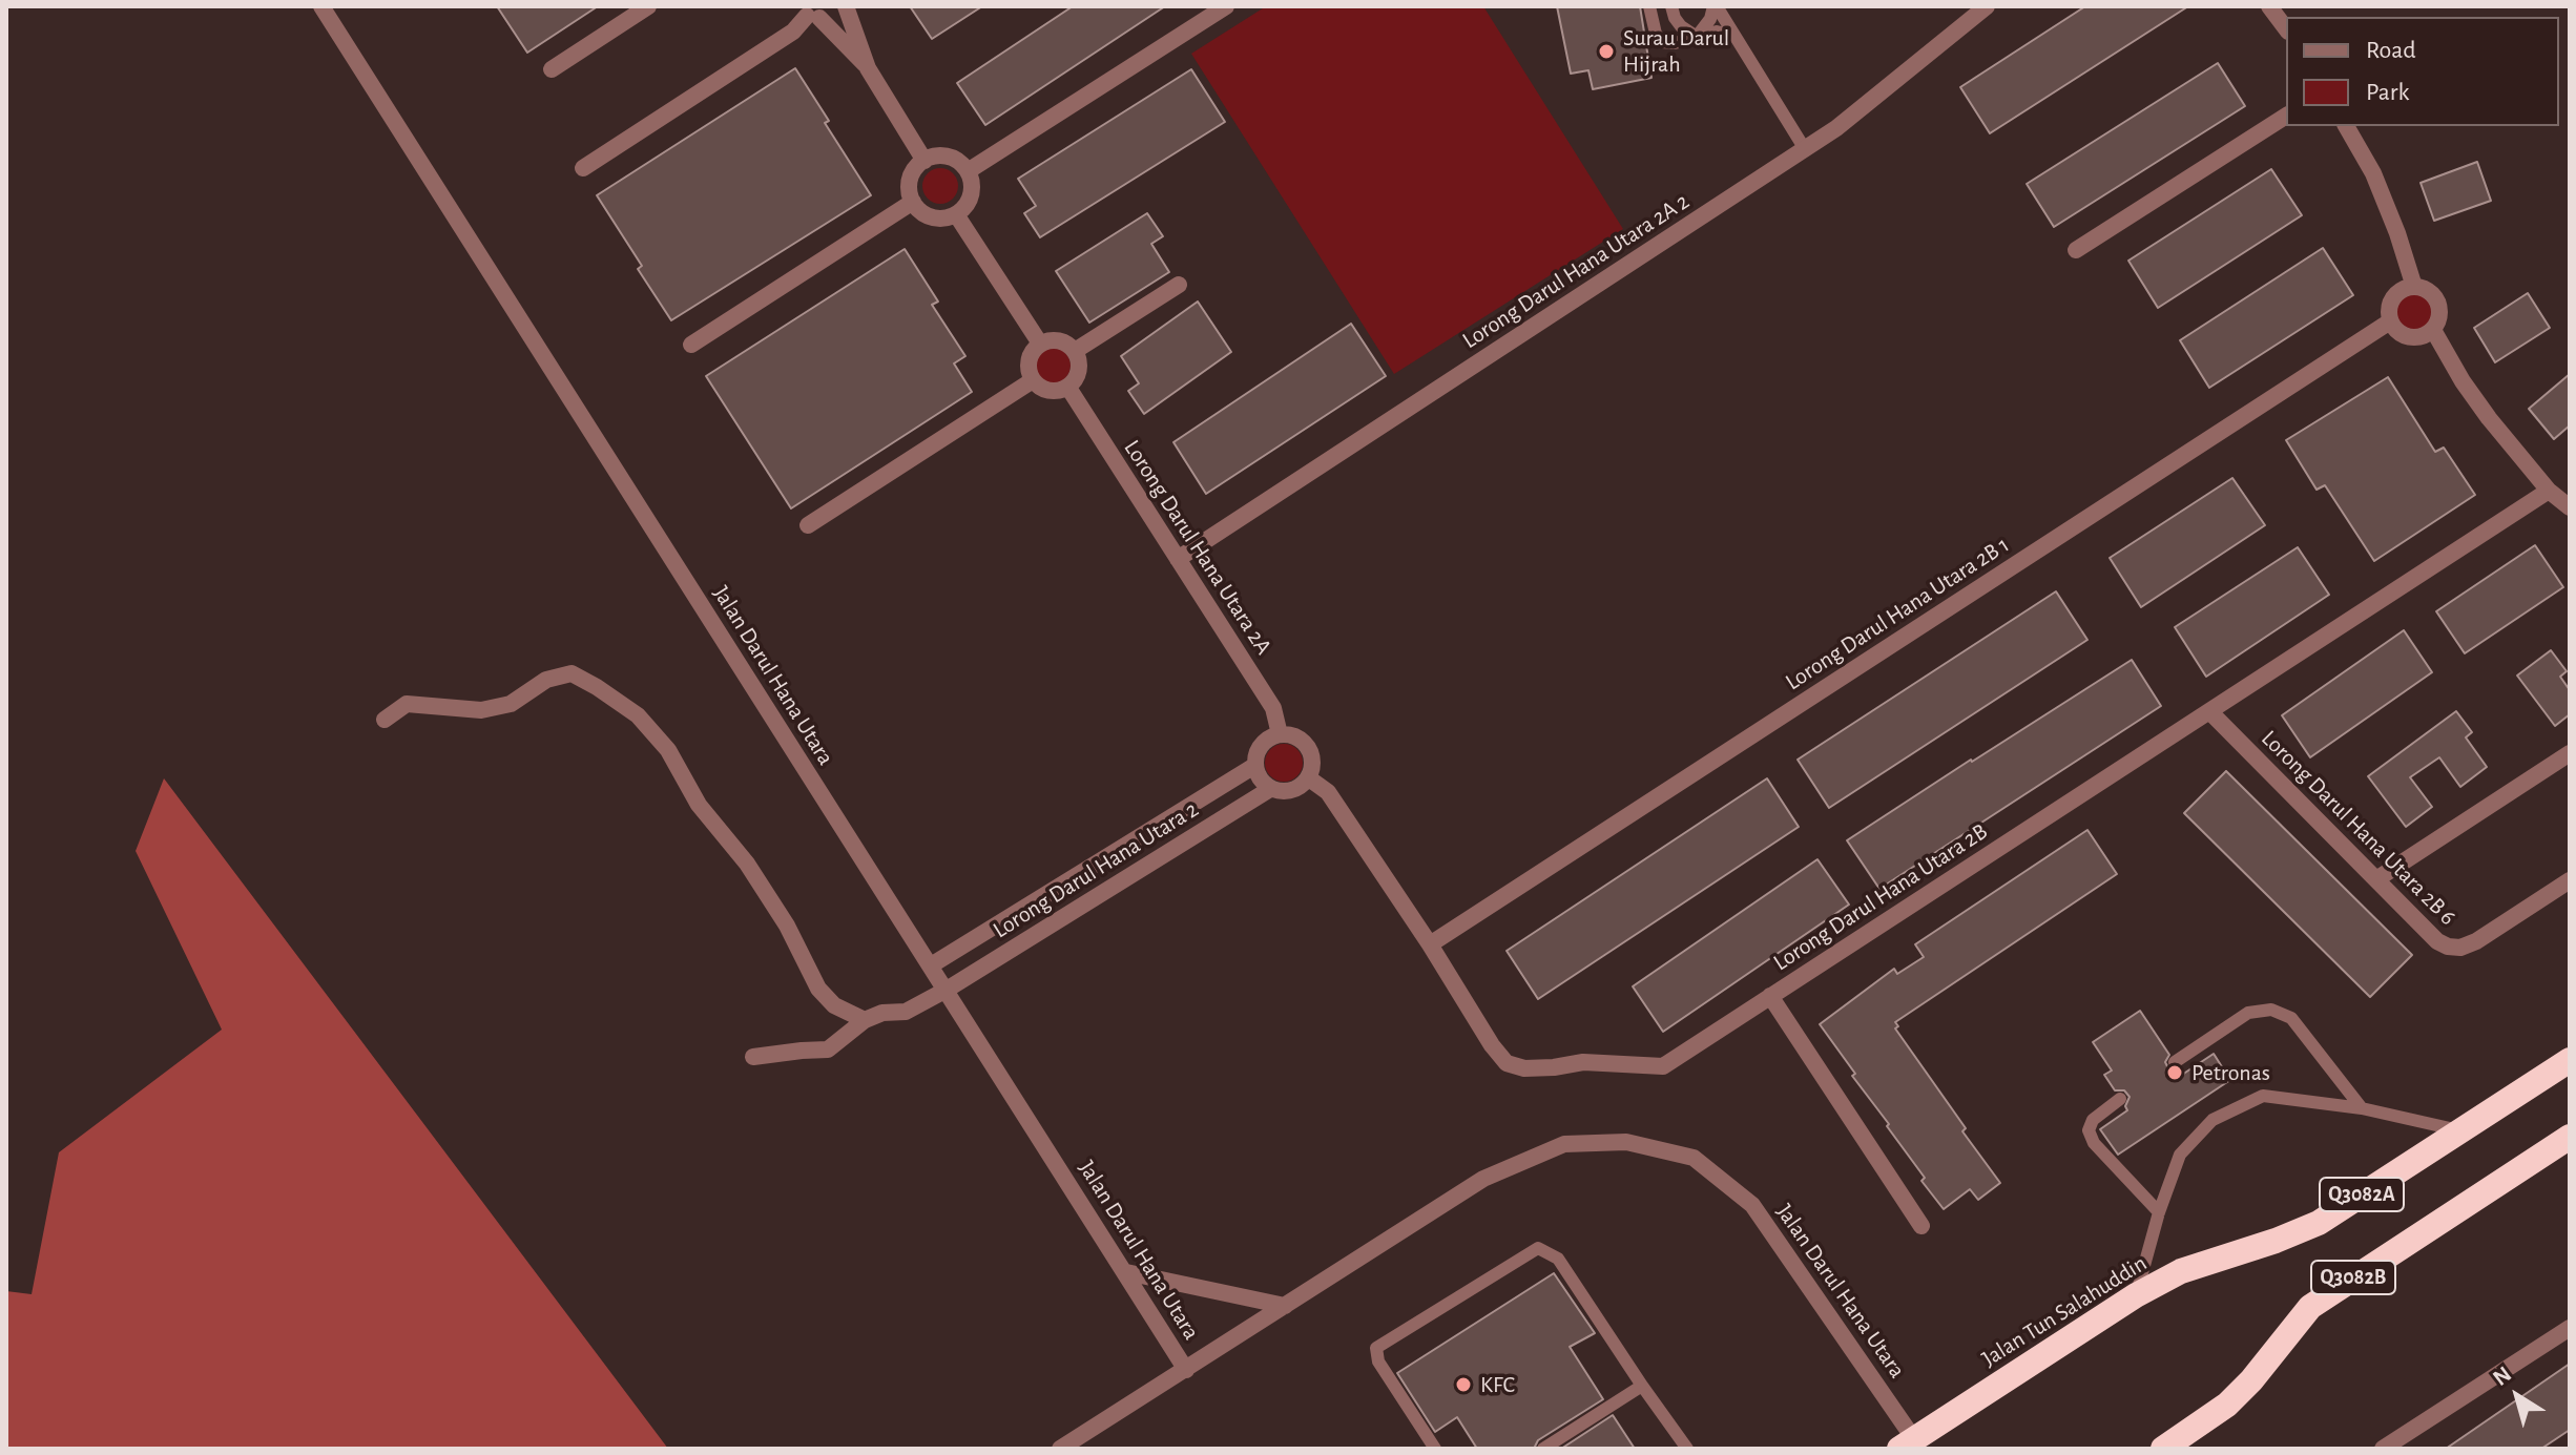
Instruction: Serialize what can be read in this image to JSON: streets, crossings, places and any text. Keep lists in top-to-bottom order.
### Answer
{
  "streets": {
    "highway": ["Q3082A", "Q3082B", "Jalan Tun Salahuddin"],
    "street": [
      "Lorong Darul Hana Utara 2A 2",
      "Lorong Darul Hana Utara 2A",
      "Lorong Darul Hana Utara 2B 1",
      "Jalan Darul Hana Utara",
      "Lorong Darul Hana Utara 2B 6",
      "Lorong Darul Hana Utara 2",
      "Lorong Darul Hana Utara 2B"
    ]
  },
  "crossings": [
    ["Lorong Darul Hana Utara 2A 2", "Lorong Darul Hana Utara 2A"],
    ["Lorong Darul Hana Utara 2A", "Lorong Darul Hana Utara 2"],
    ["Lorong Darul Hana Utara 2A", "Lorong Darul Hana Utara 2B"],
    ["Lorong Darul Hana Utara 2B 1", "Lorong Darul Hana Utara 2B"],
    ["Jalan Darul Hana Utara", "Lorong Darul Hana Utara 2"],
    ["Jalan Darul Hana Utara", "Jalan Tun Salahuddin"],
    ["Lorong Darul Hana Utara 2B 6", "Lorong Darul Hana Utara 2B"],
    ["Lorong Darul Hana Utara 2", "Lorong Darul Hana Utara 2B"]
  ],
  "places": ["Surau Darul Hijrah", "Petronas", "KFC"],
  "legend": ["Road", "Park"],
  "north": "top left"
}
